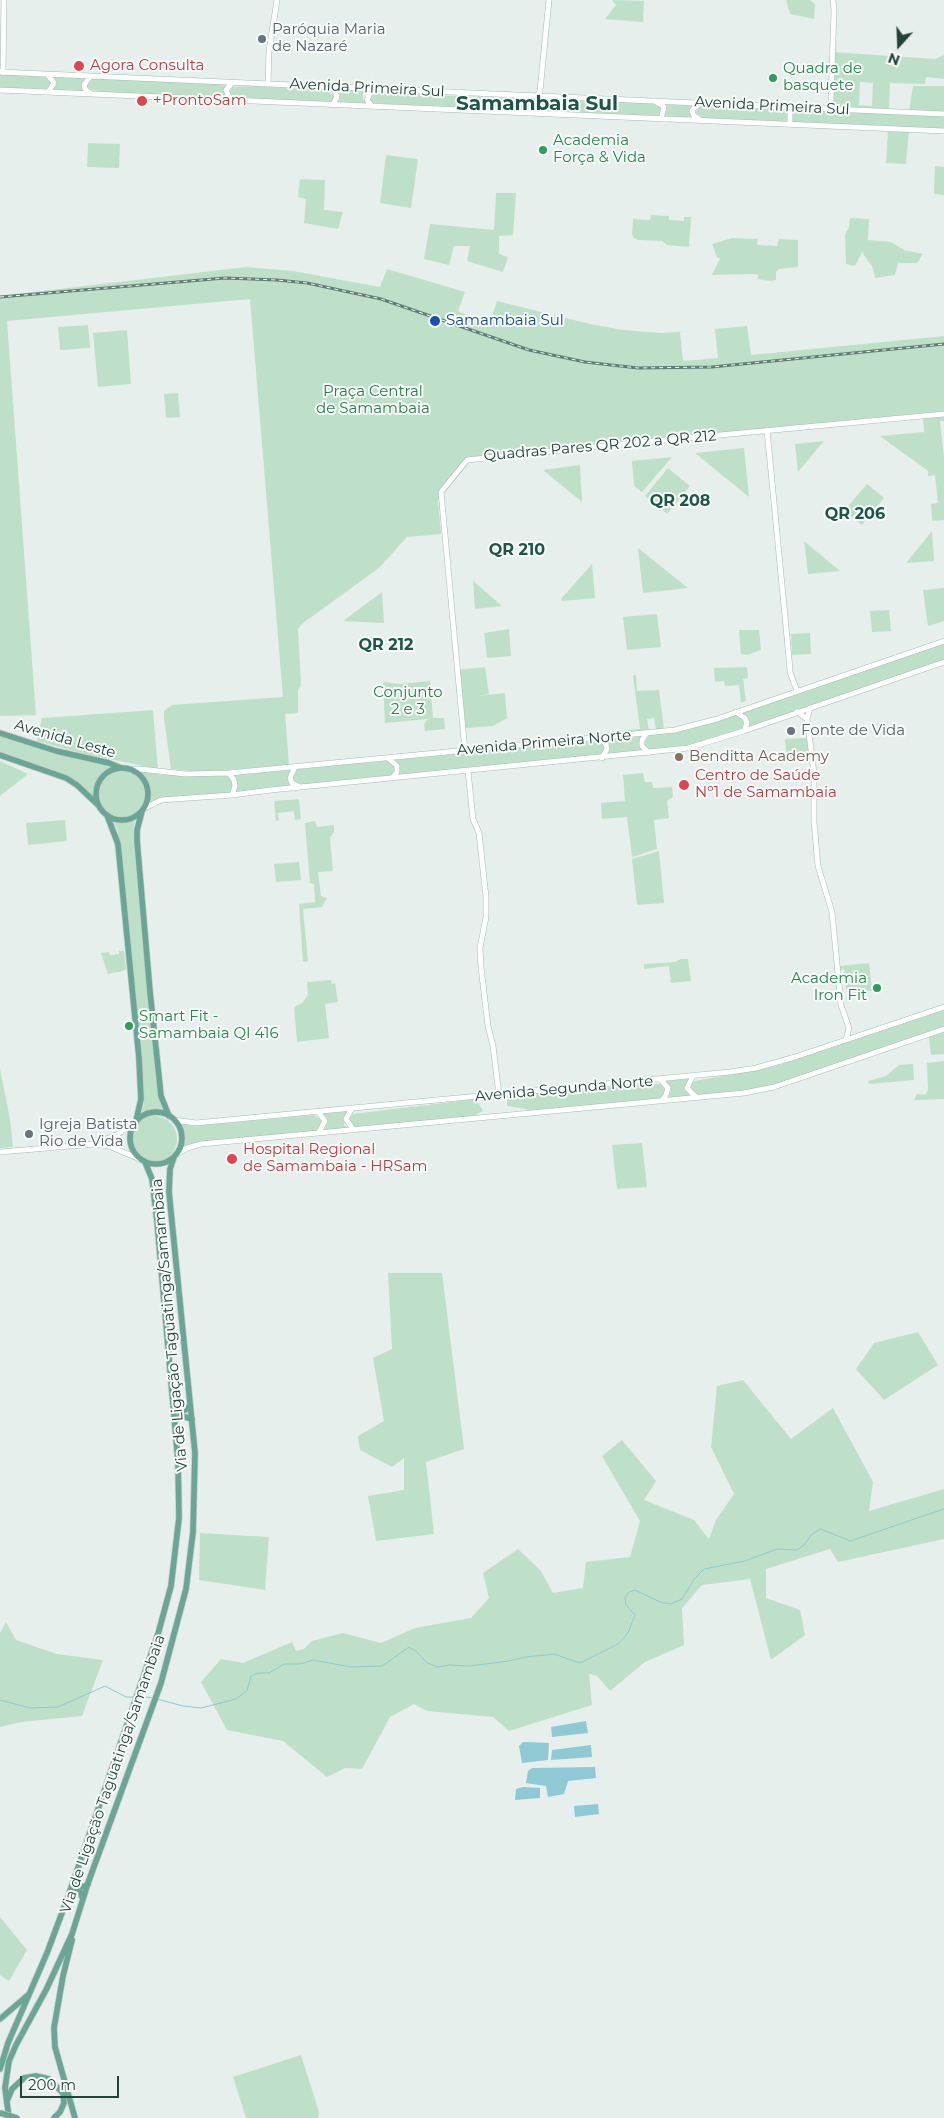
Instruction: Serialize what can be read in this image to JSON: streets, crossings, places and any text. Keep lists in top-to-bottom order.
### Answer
{
  "streets": {
    "main road": [
      "Avenida Primeira Sul",
      "Quadras Pares QR 202 a QR 212",
      "Avenida Leste",
      "Avenida Primeira Norte",
      "Avenida Segunda Norte",
      "Via de Ligação Taguatinga/Samambaia"
    ]
  },
  "crossings": [
    ["Quadras Pares QR 202 a QR 212", "Avenida Primeira Norte"],
    ["Avenida Leste", "Avenida Primeira Norte"],
    ["Avenida Segunda Norte", "Via de Ligação Taguatinga/Samambaia"]
  ],
  "districts": [
    "Samambaia Sul",
    "QR 208",
    "QR 206",
    "QR 210",
    "QR 212"
  ],
  "parks": ["Praça Central de Samambaia", "Conjunto 2 e 3"],
  "places": [
    "Paróquia Maria de Nazaré",
    "Agora Consulta",
    "Quadra de basquete",
    "+ProntoSam",
    "Academia Força & Vida",
    "Samambaia Sul",
    "Fonte de Vida",
    "Benditta Academy",
    "Centro de Saúde Nº1 de Samambaia",
    "Academia Iron Fit",
    "Smart Fit - Samambaia QI 416",
    "Igreja Batista Rio de Vida",
    "Hospital Regional de Samambaia - HRSam"
  ],
  "scale_bar": "200 m",
  "north": "bottom"
}
